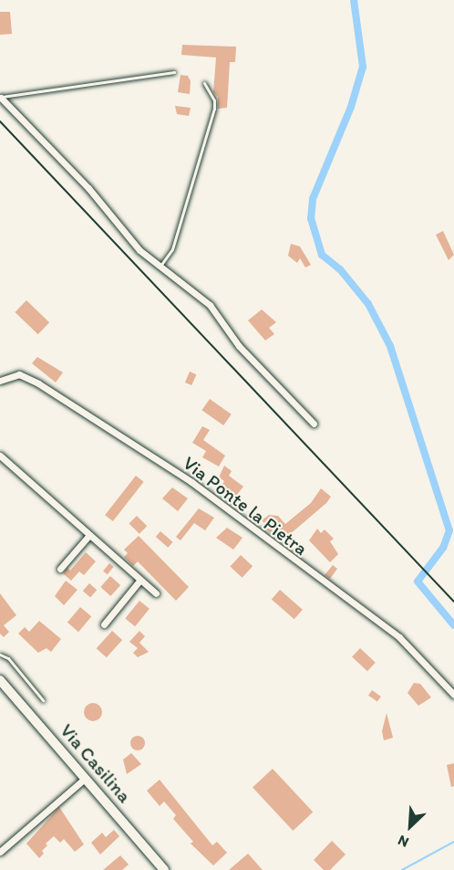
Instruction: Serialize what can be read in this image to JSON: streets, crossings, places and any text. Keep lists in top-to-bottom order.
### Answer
{
  "streets": {
    "main road": ["Via Casilina"],
    "street": ["Via Ponte la Pietra"]
  },
  "north": "bottom left"
}
